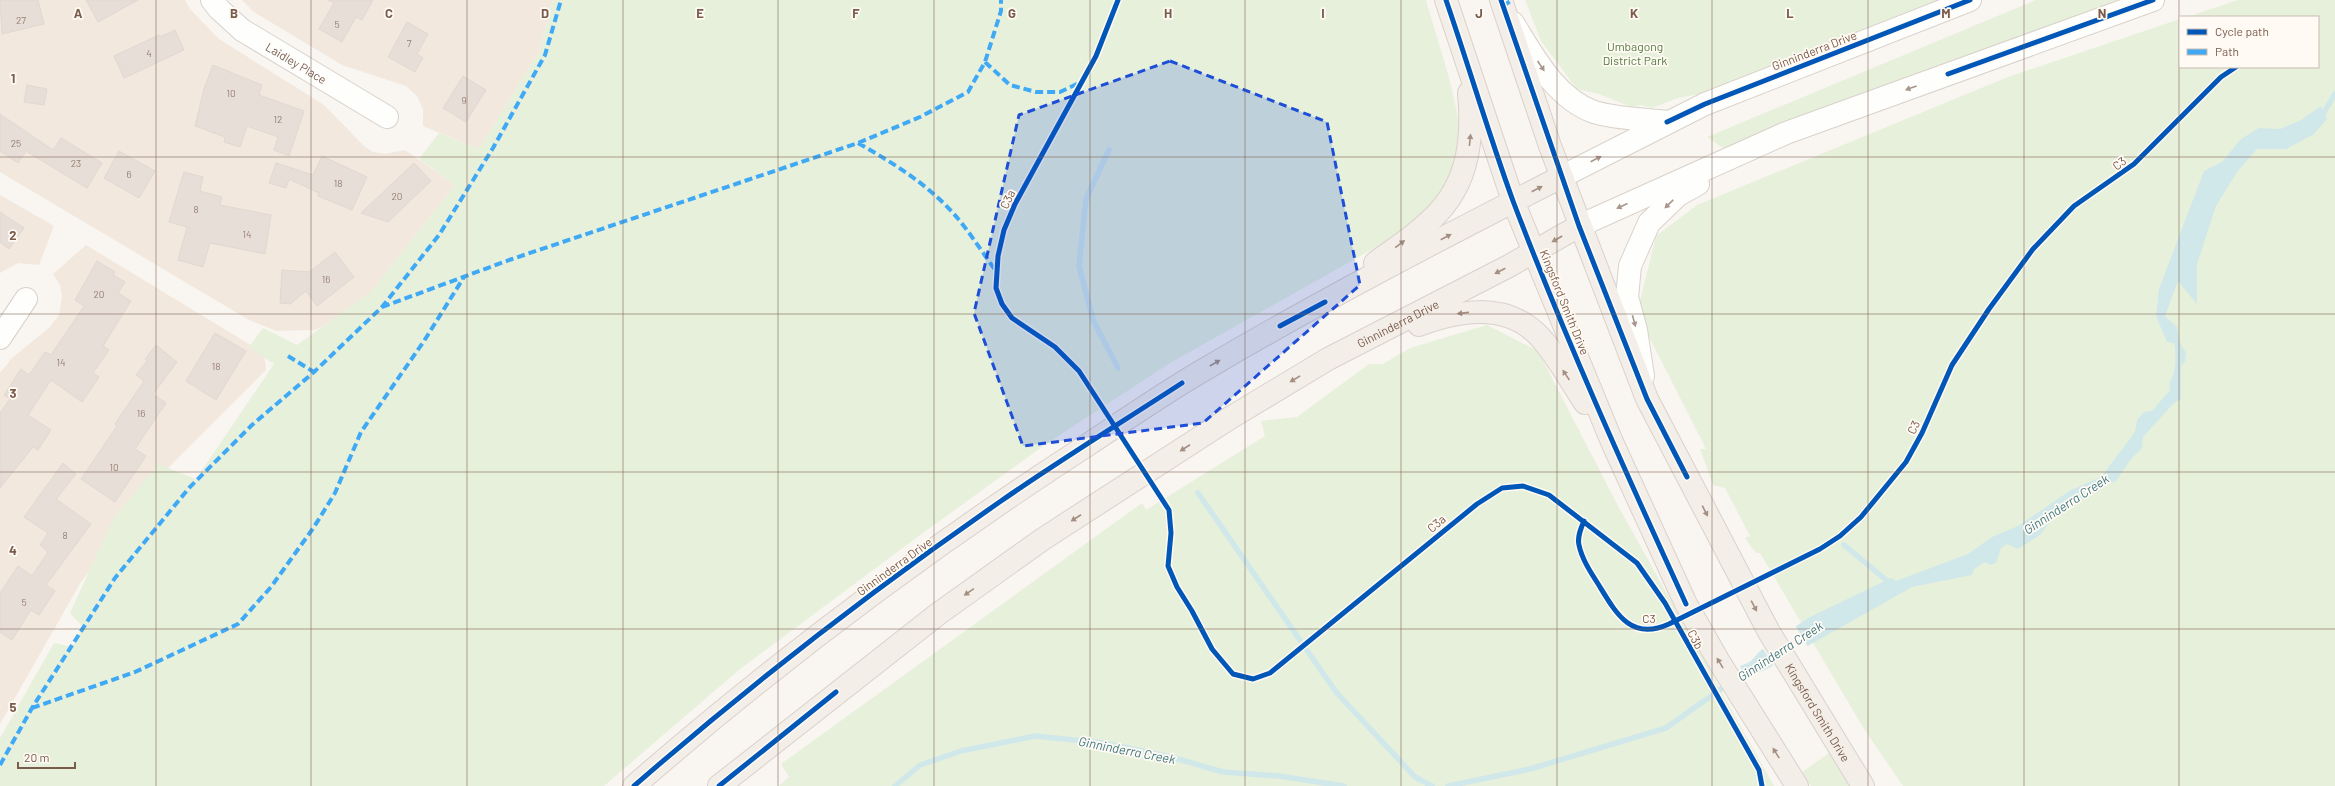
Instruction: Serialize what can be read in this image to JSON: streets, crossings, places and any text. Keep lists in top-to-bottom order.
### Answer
{
  "streets": {
    "main road": ["Ginninderra Drive", "Laidley Place", "Kingsford Smith Drive"],
    "cycle path": ["C3", "C3a"]
  },
  "crossings": [
    ["Ginninderra Drive", "Kingsford Smith Drive"]
  ],
  "water": ["Ginninderra Creek"],
  "parks": ["Umbagong District Park"],
  "house_numbers": [
    "27",
    "5",
    "7",
    "4",
    "10",
    "9",
    "12",
    "25",
    "23",
    "6",
    "18",
    "20",
    "8",
    "14",
    "16",
    "20",
    "14",
    "18",
    "16",
    "10",
    "8",
    "5"
  ],
  "legend": ["Cycle path", "Path"],
  "scale_bar": "20 m",
  "grid": {
    "columns": [
      "A",
      "B",
      "C",
      "D",
      "E",
      "F",
      "G",
      "H",
      "I",
      "J",
      "K",
      "L",
      "M",
      "N"
    ],
    "rows": [
      "1",
      "2",
      "3",
      "4",
      "5"
    ]
  }
}
